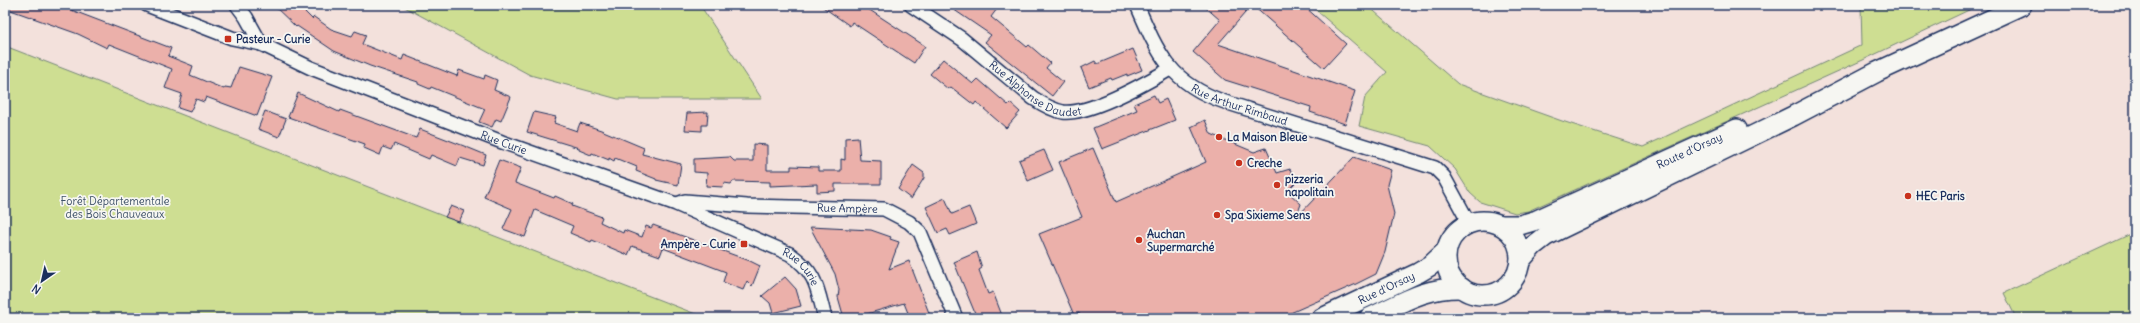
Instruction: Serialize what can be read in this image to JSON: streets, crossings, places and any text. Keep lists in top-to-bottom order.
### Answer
{
  "streets": {
    "main road": ["Route d'Orsay", "Rue d'Orsay"],
    "street": [
      "Rue Alphonse Daudet",
      "Rue Arthur Rimbaud",
      "Rue Curie",
      "Rue Ampère"
    ]
  },
  "crossings": [
    ["Rue Alphonse Daudet", "Rue Arthur Rimbaud"],
    ["Rue Arthur Rimbaud", "Route d'Orsay"],
    ["Rue Arthur Rimbaud", "Rue d'Orsay"],
    ["Rue Curie", "Rue Ampère"],
    ["Route d'Orsay", "Rue d'Orsay"]
  ],
  "parks": ["Forêt Départementale des Bois Chauveaux"],
  "places": {
    "transit": ["Pasteur - Curie", "Ampère - Curie"],
    "other": [
      "La Maison Bleue",
      "Creche",
      "pizzeria napolitain",
      "HEC Paris",
      "Spa Sixieme Sens",
      "Auchan Supermarché"
    ]
  },
  "north": "bottom left"
}
